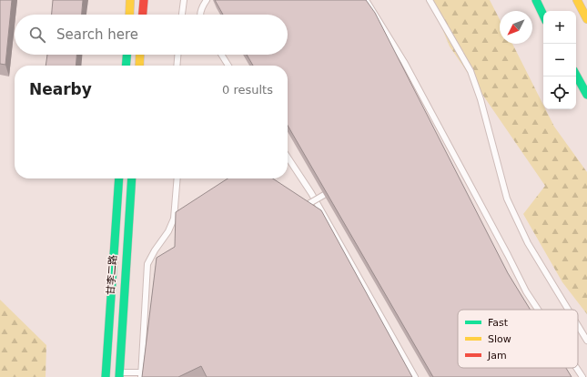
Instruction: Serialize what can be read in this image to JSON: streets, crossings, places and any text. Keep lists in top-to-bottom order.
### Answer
{
  "streets": {
    "main road": ["甘李二路"]
  },
  "legend": ["Fast", "Slow", "Jam"],
  "north": "bottom left",
  "page": {
    "map_buttons": ["+", "−"],
    "search": "Search here",
    "heading": ["Nearby", "0 results"]
  }
}
